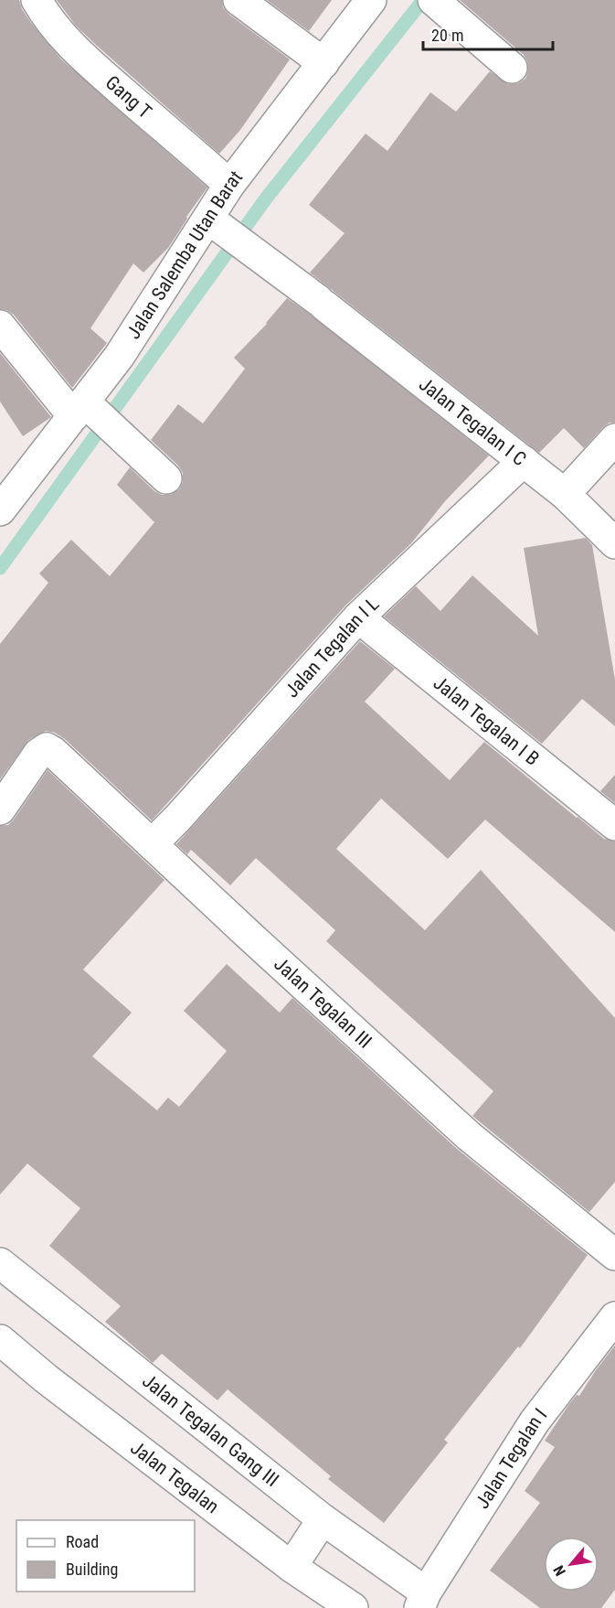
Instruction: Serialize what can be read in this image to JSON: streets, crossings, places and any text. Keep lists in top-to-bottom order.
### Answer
{
  "streets": {
    "street": [
      "Gang T",
      "Jalan Salemba Utan Barat",
      "Jalan Tegalan I C",
      "Jalan Tegalan I L",
      "Jalan Tegalan I B",
      "Jalan Tegalan III",
      "Jalan Tegalan Gang III",
      "Jalan Tegalan I",
      "Jalan Tegalan"
    ]
  },
  "crossings": [
    ["Gang T", "Jalan Salemba Utan Barat"],
    ["Jalan Salemba Utan Barat", "Jalan Tegalan I C"],
    ["Jalan Tegalan I C", "Jalan Tegalan I L"],
    ["Jalan Tegalan I L", "Jalan Tegalan I B"],
    ["Jalan Tegalan I L", "Jalan Tegalan III"],
    ["Jalan Tegalan Gang III", "Jalan Tegalan I"]
  ],
  "legend": ["Road", "Building"],
  "scale_bar": "20 m",
  "north": "bottom left"
}
